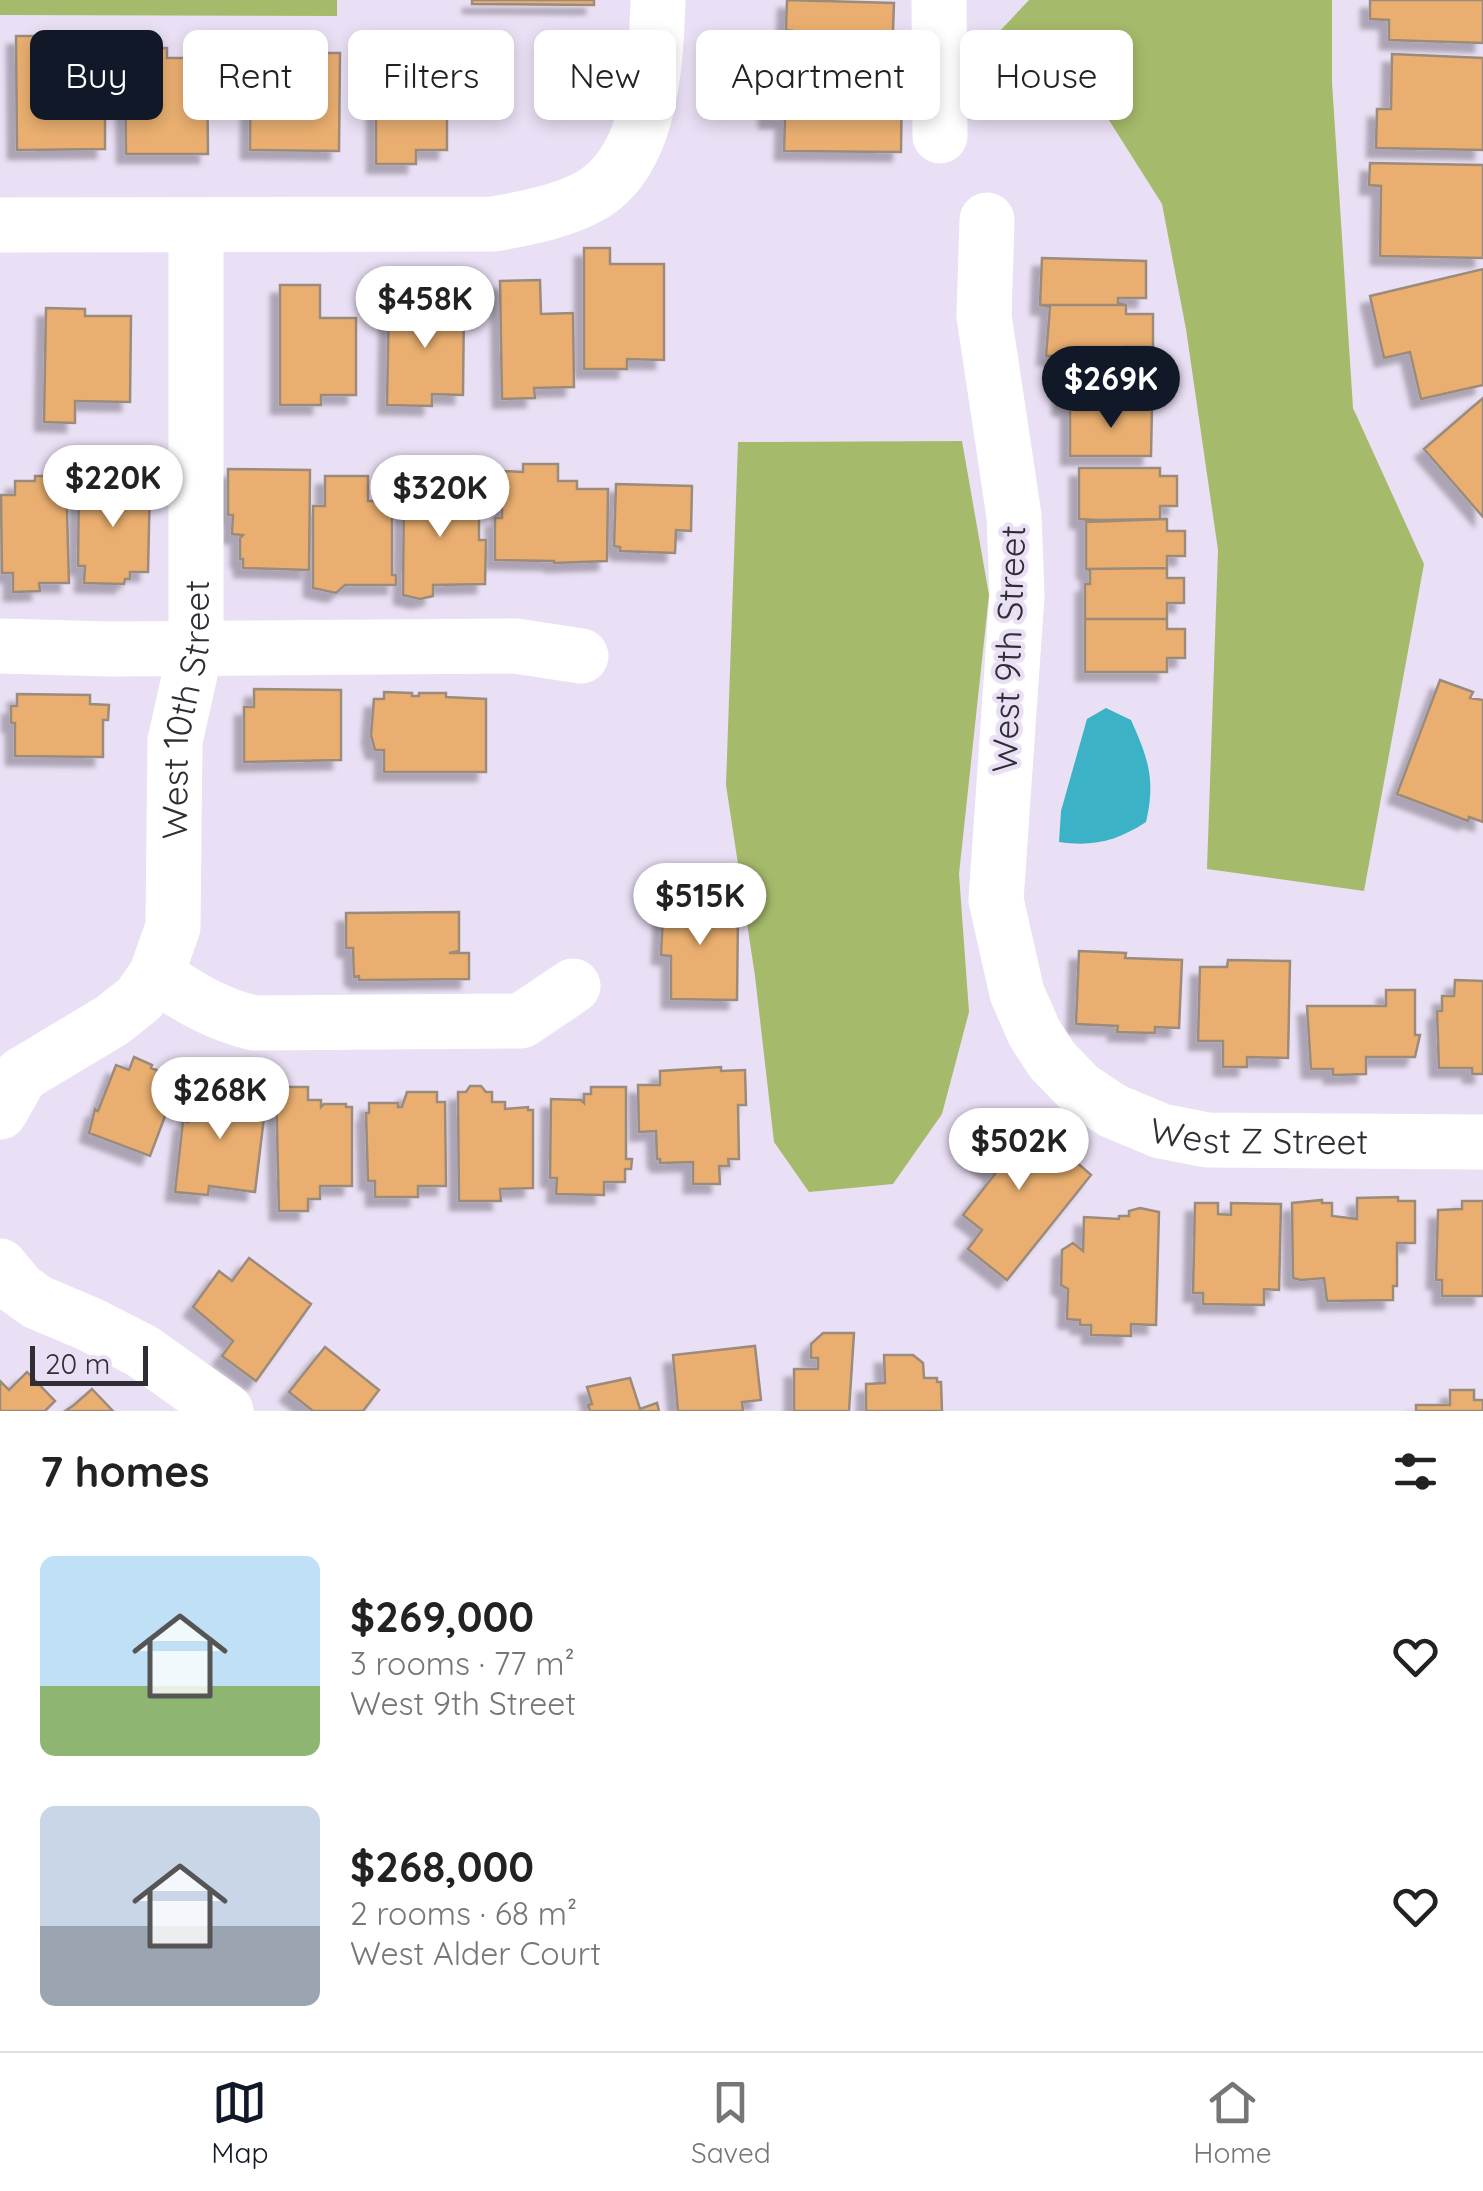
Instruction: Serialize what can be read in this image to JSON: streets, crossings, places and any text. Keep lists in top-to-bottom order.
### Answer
{
  "streets": {
    "street": ["West 9th Street", "West 10th Street", "West Z Street"]
  },
  "crossings": [
    ["West 9th Street", "West Z Street"]
  ],
  "scale_bar": "20 m",
  "page": {
    "chip": [
      "Buy",
      "Rent",
      "Filters",
      "New",
      "Apartment",
      "House"
    ],
    "price": [
      "$458K",
      "$269K",
      "$220K",
      "$320K",
      "$515K",
      "$268K",
      "$502K"
    ],
    "scale": "20 m",
    "heading": "7 homes",
    "list": [
      {
        "name": "$269,000",
        "note": "3 rooms · 77 m² · West 9th Street"
      },
      {
        "name": "$268,000",
        "note": "2 rooms · 68 m² · West Alder Court"
      }
    ],
    "tabs": ["Map", "Saved", "Home"]
  }
}
